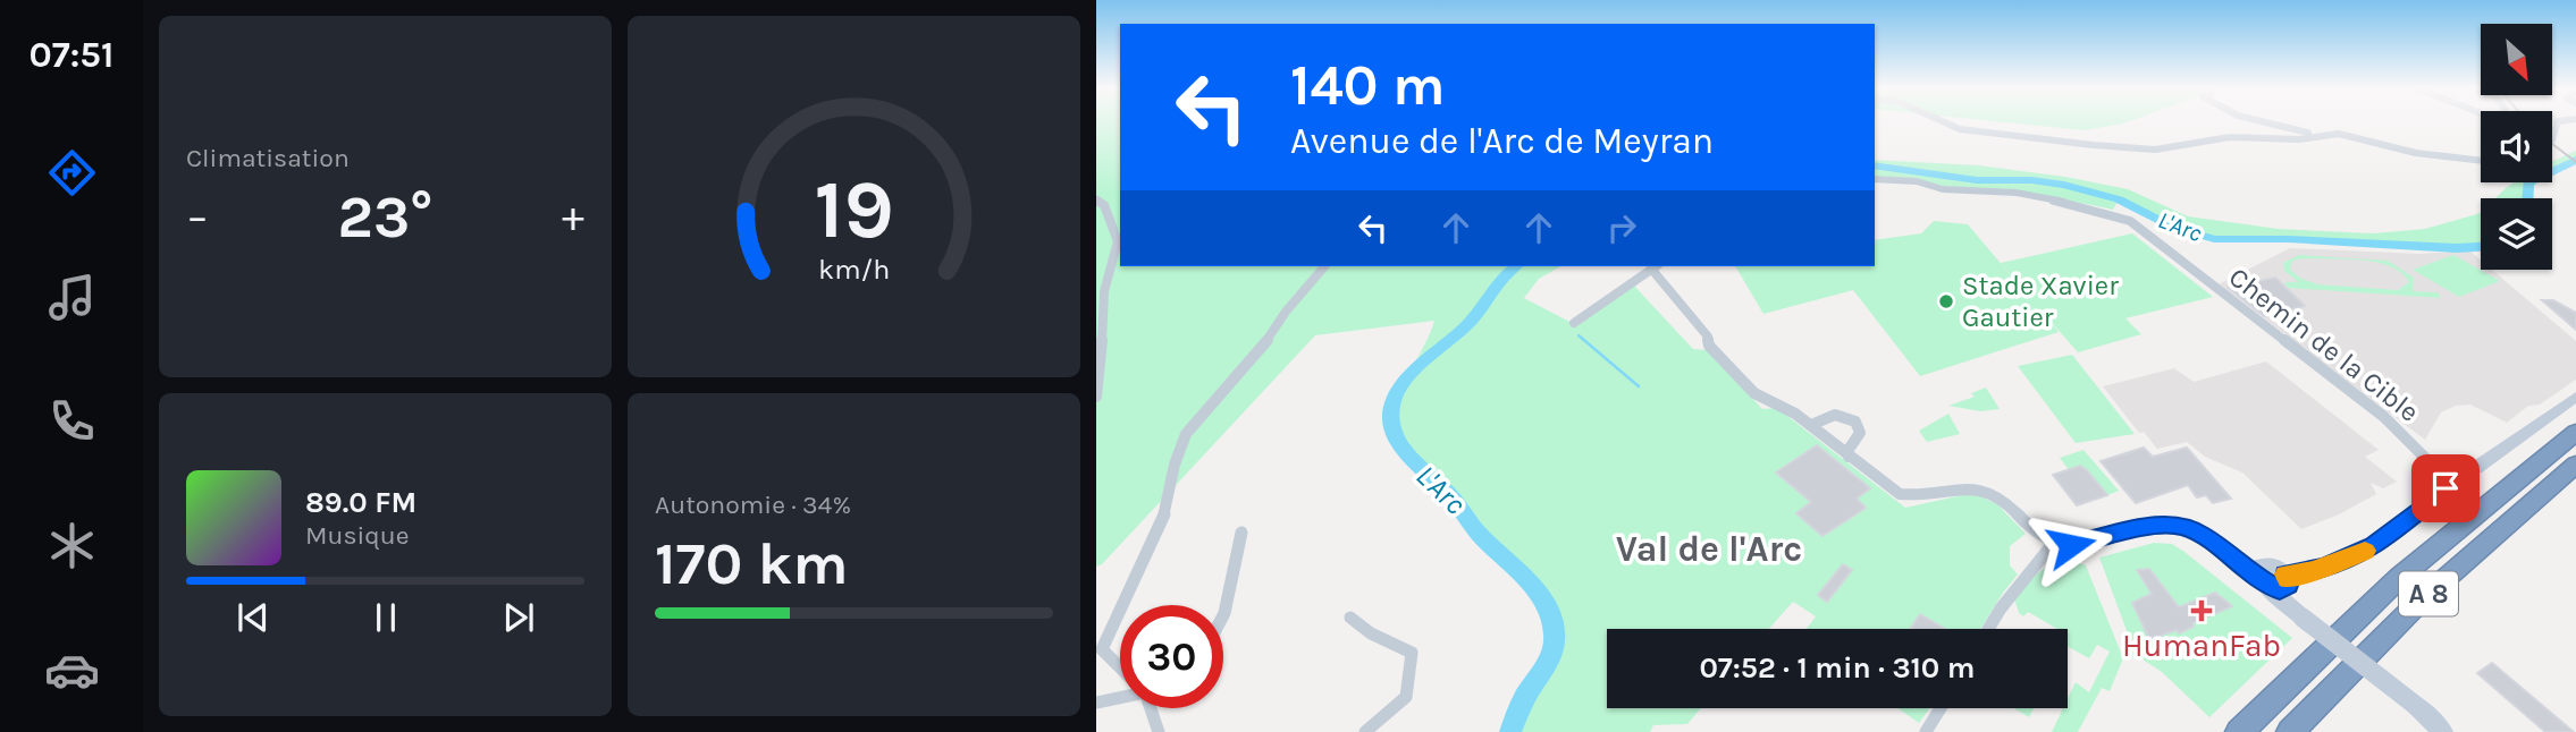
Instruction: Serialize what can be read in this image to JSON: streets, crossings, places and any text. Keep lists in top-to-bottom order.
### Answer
{
  "streets": {
    "highway": ["A 8"],
    "street": ["Chemin de la Cible"]
  },
  "districts": ["Val de l'Arc"],
  "water": ["L'Arc"],
  "places": {
    "other": ["Stade Xavier Gautier"],
    "health": ["HumanFab"]
  },
  "north": "bottom right",
  "page": {
    "tabs": "07:51",
    "tile": [
      "Climatisation",
      ["Autonomie · 34%", "170 km"]
    ],
    "turn": ["140 m", "Avenue de l'Arc de Meyran"],
    "heat": ["−", "23°", "+"],
    "song": ["89.0 FM", "Musique"],
    "limit": "30",
    "trip": "07:52 · 1 min · 310 m",
    "gauge": ["19", "km/h"]
  }
}
